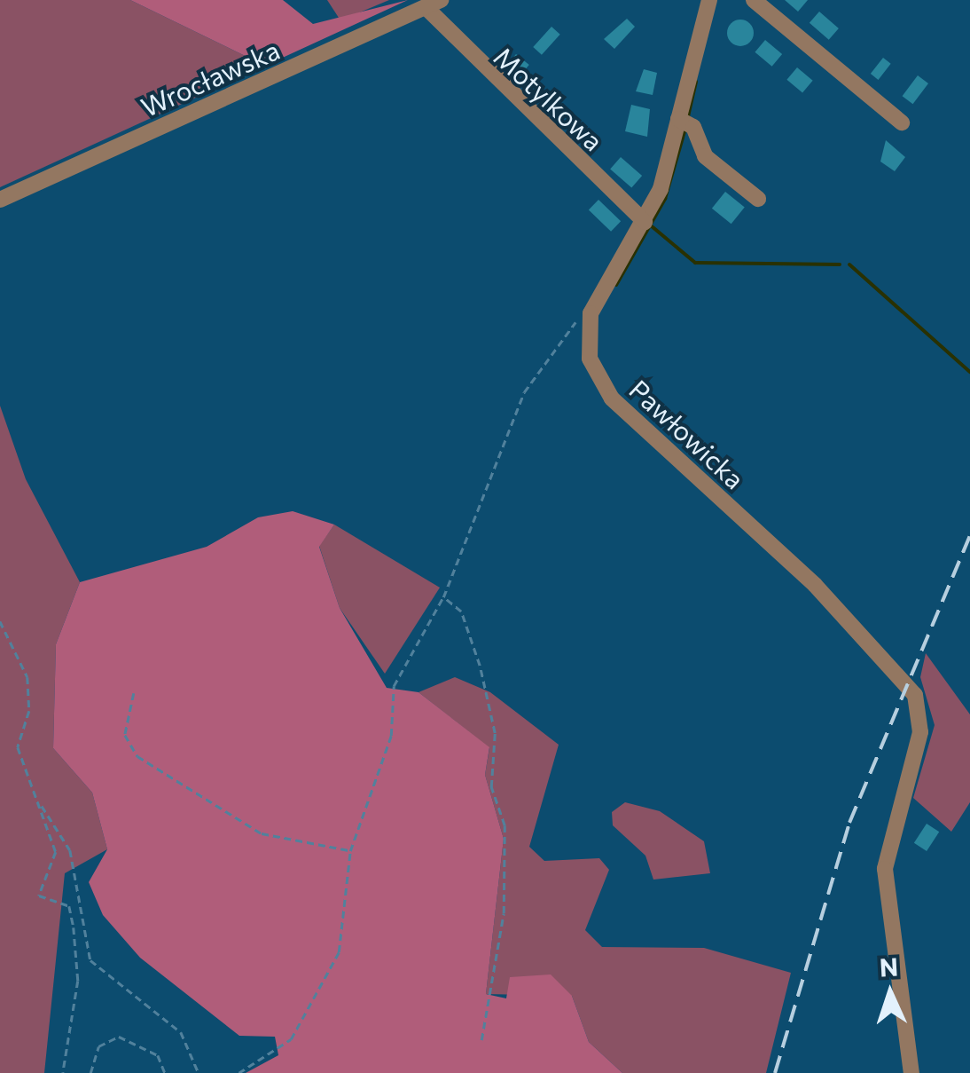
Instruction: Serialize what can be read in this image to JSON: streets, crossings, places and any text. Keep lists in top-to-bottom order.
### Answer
{
  "streets": {
    "street": ["Wrocławska", "Motylkowa", "Pawłowicka"]
  },
  "crossings": [
    ["Wrocławska", "Motylkowa"]
  ],
  "north": "top"
}
